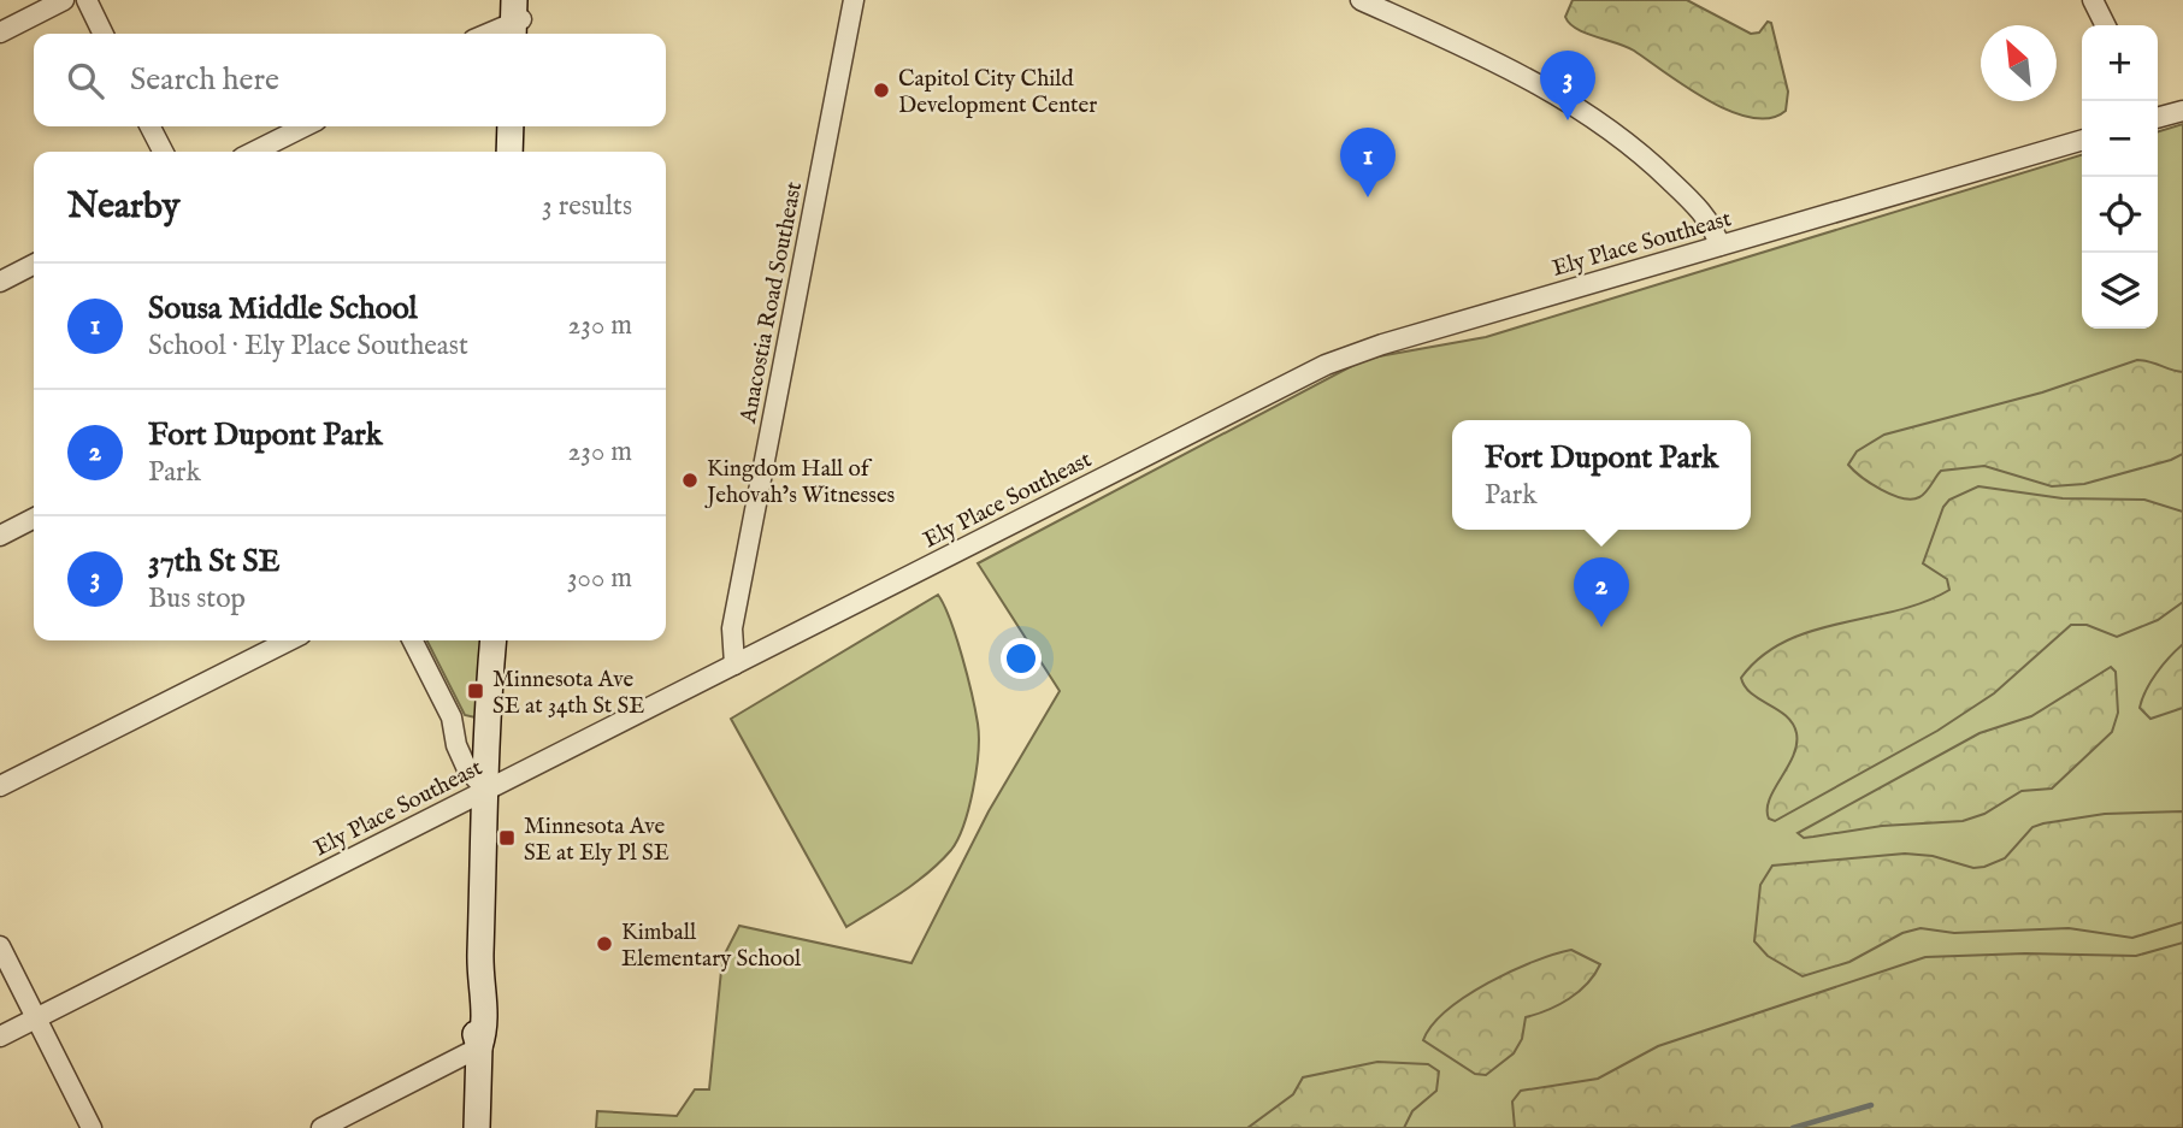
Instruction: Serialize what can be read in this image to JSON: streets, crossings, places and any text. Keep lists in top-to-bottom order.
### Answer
{
  "streets": {
    "street": ["Ely Place Southeast", "Anacostia Road Southeast"]
  },
  "crossings": [
    ["Ely Place Southeast", "Anacostia Road Southeast"]
  ],
  "places": {
    "other": ["Capitol City Child Development Center", "Kingdom Hall of Jehovah’s Witnesses", "Kimball Elementary School"],
    "transit": ["Minnesota Ave SE at 34th St SE", "Minnesota Ave SE at Ely Pl SE"]
  },
  "north": "top left",
  "page": {
    "map_buttons": ["+", "−"],
    "search": "Search here",
    "pins": ["3", "1", "2"],
    "heading": ["Nearby", "3 results"],
    "list": [
      {
        "mark": "1",
        "name": "Sousa Middle School",
        "note": "School · Ely Place Southeast",
        "value": "230 m"
      },
      {
        "mark": "2",
        "name": "Fort Dupont Park",
        "note": "Park",
        "value": "230 m"
      },
      {
        "mark": "3",
        "name": "37th St SE",
        "note": "Bus stop",
        "value": "300 m"
      }
    ],
    "popup": ["Fort Dupont Park", "Park"]
  }
}
